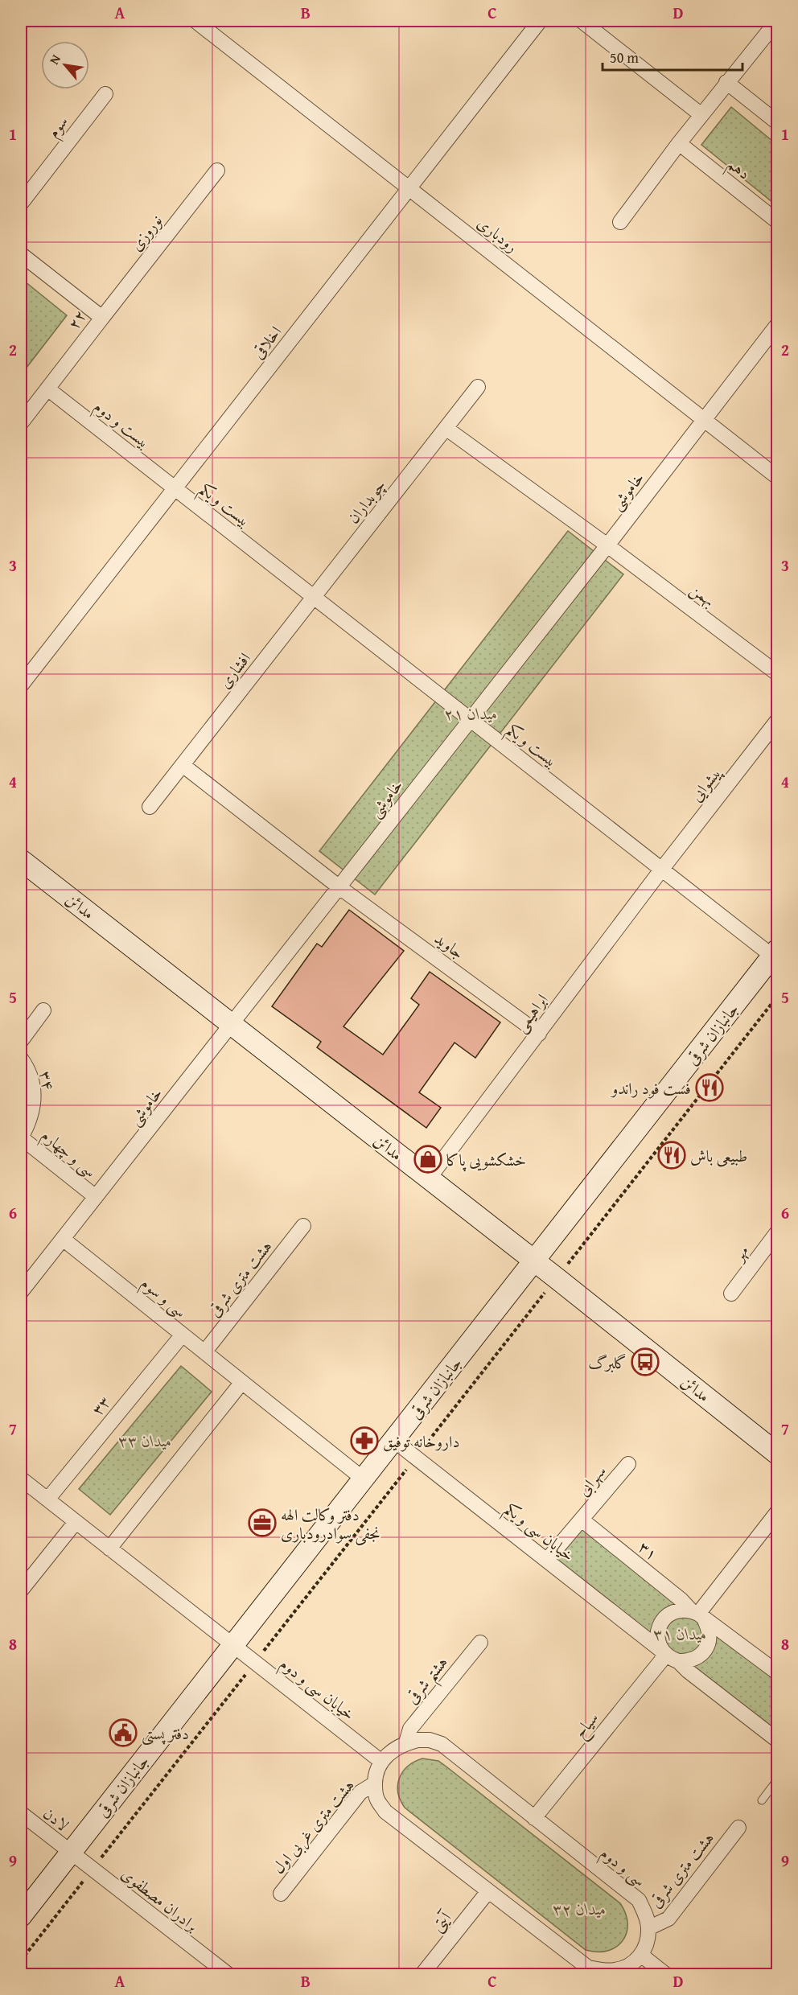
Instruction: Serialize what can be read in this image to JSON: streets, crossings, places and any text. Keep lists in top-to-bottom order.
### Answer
{
  "streets": {
    "main road": ["مدائن", "جانبازان شرقی"],
    "street": [
      "سوم",
      "دهم",
      "نوروزی",
      "رودباری",
      "۲۲",
      "اخلاقی",
      "بیست و دوم",
      "خاموشی",
      "چوبداران",
      "بیست و یکم",
      "بهمن",
      "افشاری",
      "پیشوایی",
      "جاوید",
      "ابراهیمی",
      "۳۴",
      "سی و چهارم",
      "مهر",
      "هشت متری شرقی",
      "سی و سوم",
      "۳۳",
      "سهرابی",
      "خیابان سی و یکم",
      "۳۱",
      "هشتم شرقی",
      "خیابان سی و دوم",
      "سیاح",
      "لادن",
      "هشت متری غربی اول",
      "سی و دوم",
      "برادران مصطفوی",
      "آیتی"
    ]
  },
  "crossings": [
    ["نوروزی", "۲۲"],
    ["رودباری", "اخلاقی"],
    ["رودباری", "خاموشی"],
    ["۲۲", "بیست و دوم"],
    ["اخلاقی", "بیست و دوم"],
    ["اخلاقی", "بیست و یکم"],
    ["بیست و دوم", "بیست و یکم"],
    ["خاموشی", "بیست و یکم"],
    ["خاموشی", "بهمن"],
    ["خاموشی", "مدائن"],
    ["خاموشی", "جاوید"],
    ["خاموشی", "سی و چهارم"],
    ["خاموشی", "سی و سوم"],
    ["چوبداران", "بیست و یکم"],
    ["چوبداران", "افشاری"],
    ["بیست و یکم", "افشاری"],
    ["بیست و یکم", "پیشوایی"],
    ["بیست و یکم", "ابراهیمی"],
    ["بیست و یکم", "جانبازان شرقی"],
    ["پیشوایی", "ابراهیمی"],
    ["مدائن", "ابراهیمی"],
    ["مدائن", "جانبازان شرقی"],
    ["جاوید", "ابراهیمی"],
    ["جانبازان شرقی", "سی و سوم"],
    ["جانبازان شرقی", "خیابان سی و یکم"],
    ["جانبازان شرقی", "خیابان سی و دوم"],
    ["جانبازان شرقی", "لادن"],
    ["جانبازان شرقی", "برادران مصطفوی"],
    ["۳۴", "سی و چهارم"],
    ["هشت متری شرقی", "سی و سوم"],
    ["هشت متری شرقی", "سی و دوم"],
    ["سی و سوم", "۳۳"],
    ["سهرابی", "۳۱"],
    ["خیابان سی و یکم", "۳۱"],
    ["خیابان سی و یکم", "سیاح"],
    ["۳۱", "سیاح"],
    ["هشتم شرقی", "سی و دوم"],
    ["سیاح", "سی و دوم"],
    ["لادن", "برادران مصطفوی"]
  ],
  "parks": [
    "میدان ۲۱",
    "میدان ۳۳",
    "میدان ۳۱",
    "میدان ۳۲"
  ],
  "places": {
    "restaurant": ["فست فود راندو", "طبیعی باش"],
    "shop": ["خشکشویی پاکا"],
    "bus stop": ["گلبرگ"],
    "pharmacy": ["داروخانه توفیق"],
    "office": ["دفتر وکالت الهه نجفی سوادرودباری"],
    "public building": ["دفتر پستی"]
  },
  "scale_bar": "50 m",
  "north": "top left",
  "grid": {
    "columns": [
      "A",
      "B",
      "C",
      "D"
    ],
    "rows": [
      "1",
      "2",
      "3",
      "4",
      "5",
      "6",
      "7",
      "8",
      "9"
    ]
  }
}
